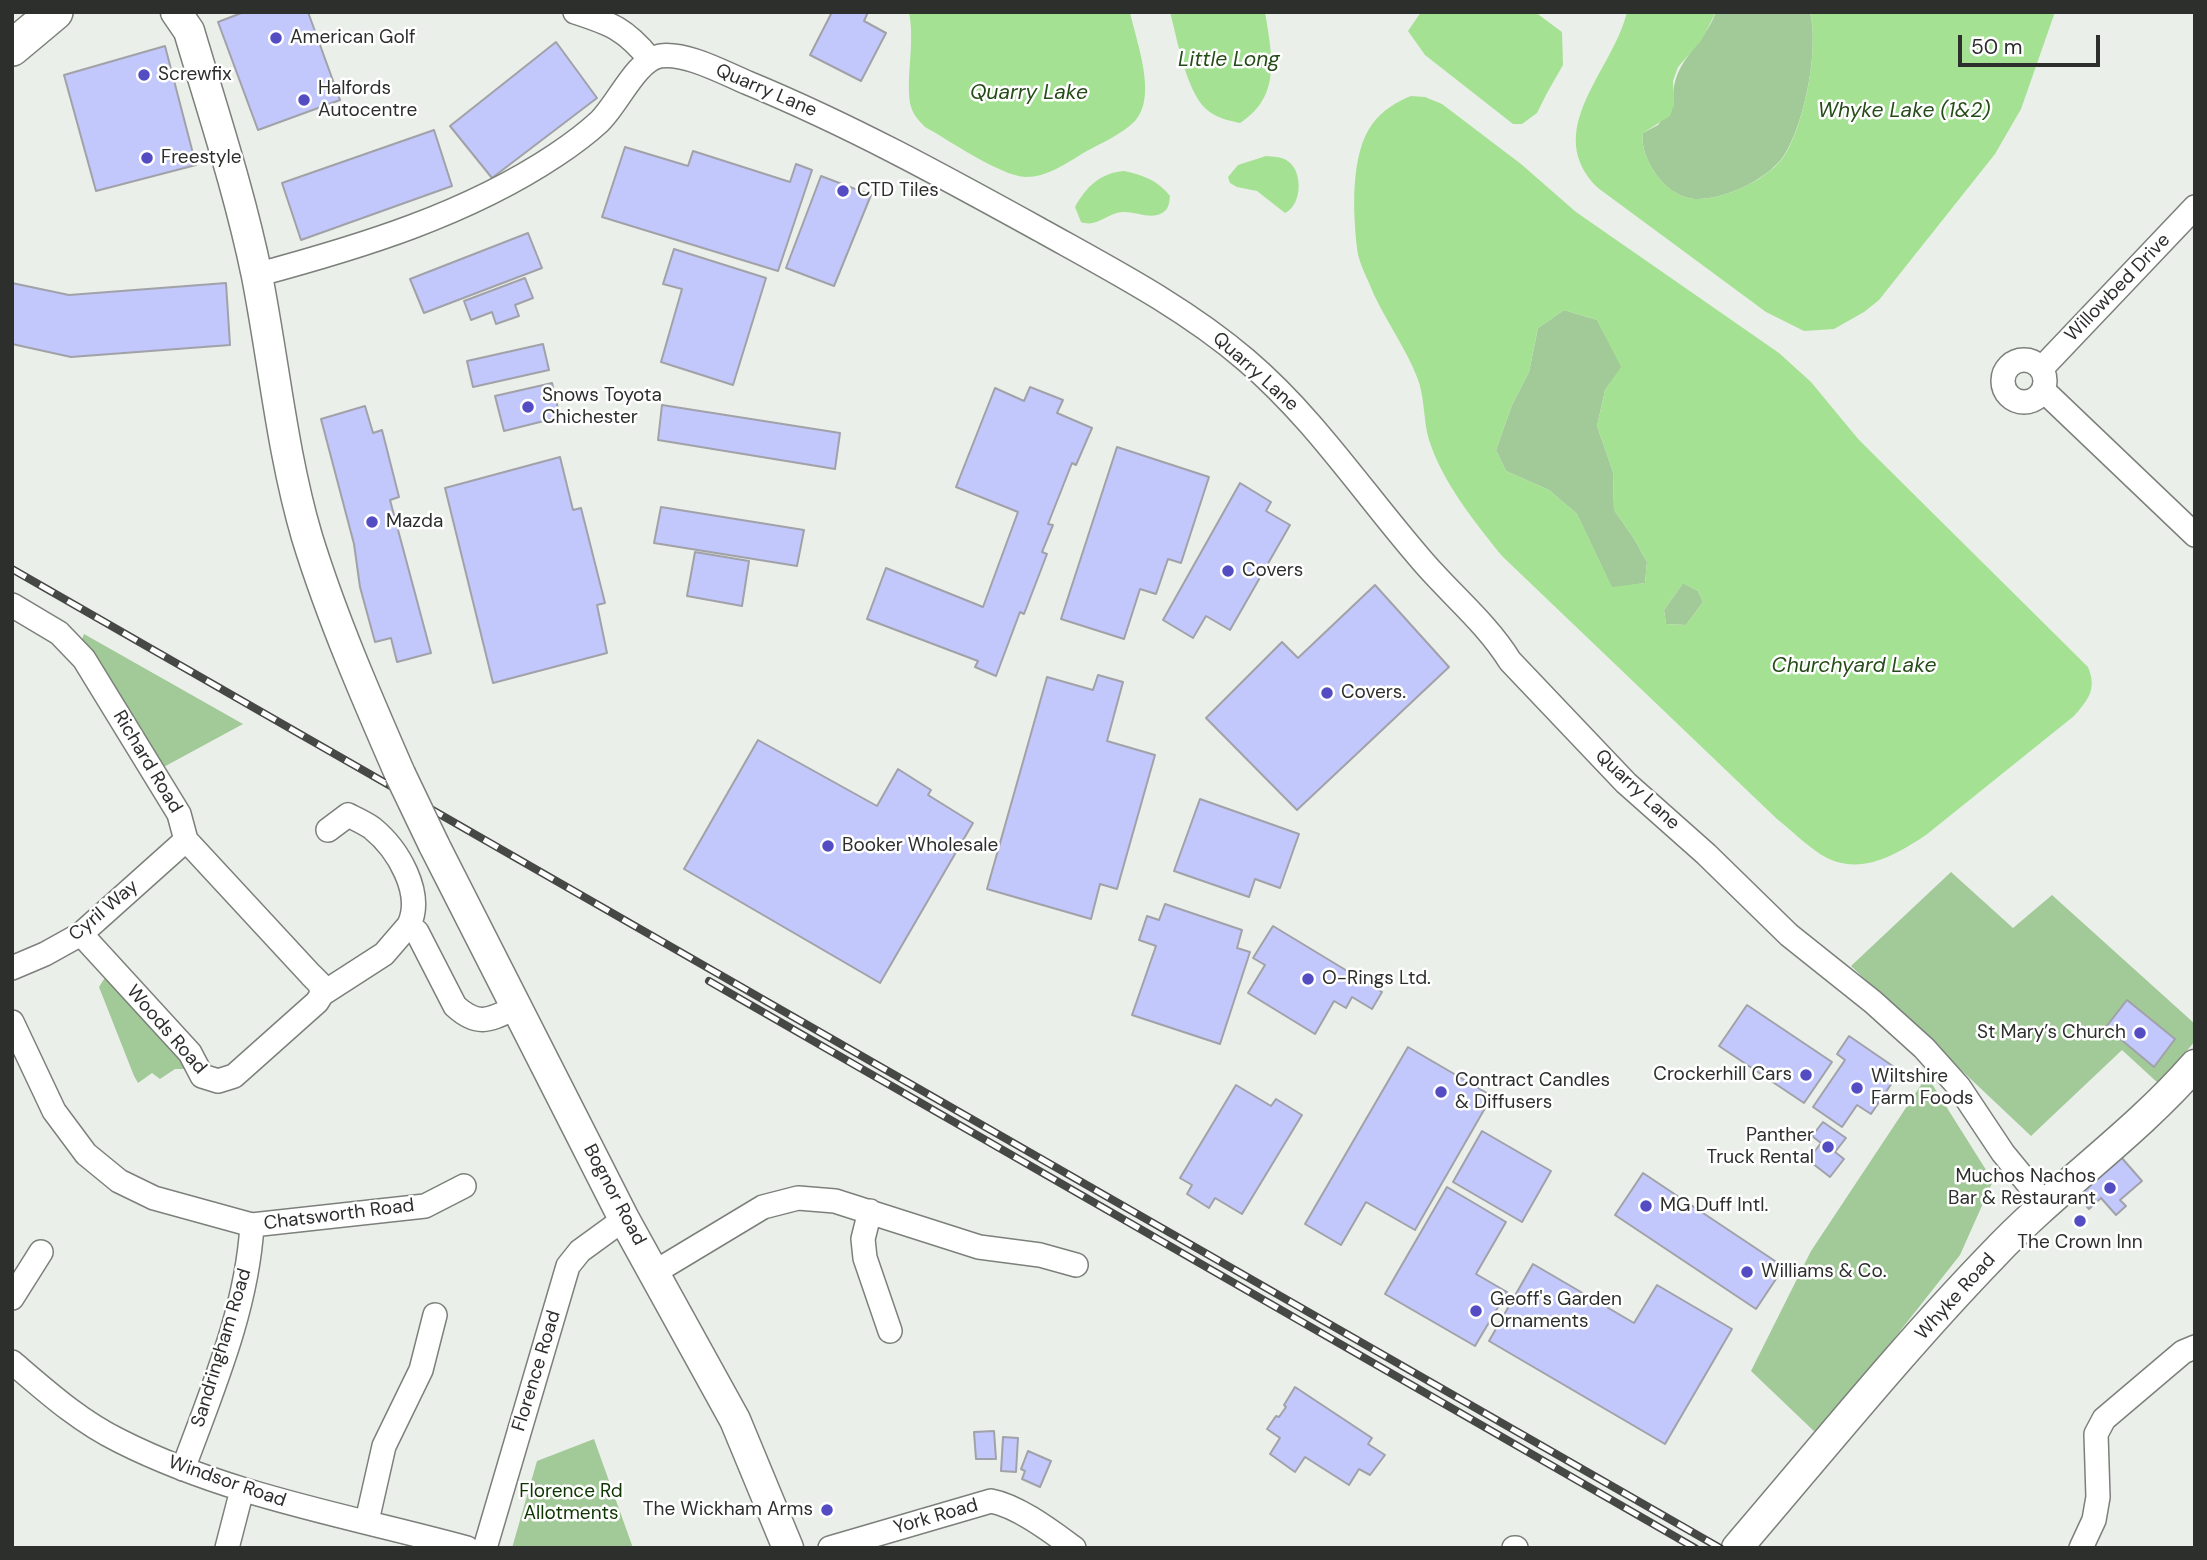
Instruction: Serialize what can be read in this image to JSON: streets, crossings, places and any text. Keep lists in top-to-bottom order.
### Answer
{
  "streets": {
    "main road": ["Bognor Road", "Whyke Road"],
    "street": [
      "Quarry Lane",
      "Willowbed Drive",
      "Richard Road",
      "Cyril Way",
      "Woods Road",
      "Chatsworth Road",
      "Sandringham Road",
      "Florence Road",
      "Windsor Road",
      "York Road"
    ]
  },
  "crossings": [
    ["Quarry Lane", "Whyke Road"],
    ["Richard Road", "Cyril Way"],
    ["Richard Road", "Woods Road"],
    ["Cyril Way", "Woods Road"],
    ["Bognor Road", "Florence Road"],
    ["Chatsworth Road", "Sandringham Road"],
    ["Sandringham Road", "Windsor Road"]
  ],
  "water": [
    "Little Long",
    "Quarry Lake",
    "Whyke Lake (1&2)",
    "Churchyard Lake"
  ],
  "parks": ["Florence Rd Allotments"],
  "places": [
    "American Golf",
    "Screwfix",
    "Halfords Autocentre",
    "Freestyle",
    "CTD Tiles",
    "Snows Toyota Chichester",
    "Mazda",
    "Covers",
    "Covers.",
    "Booker Wholesale",
    "O-Rings Ltd.",
    "St Mary’s Church",
    "Crockerhill Cars",
    "Wiltshire Farm Foods",
    "Contract Candles & Diffusers",
    "Panther Truck Rental",
    "Muchos Nachos Bar & Restaurant",
    "MG Duff Intl.",
    "The Crown Inn",
    "Williams & Co.",
    "Geoff's Garden Ornaments",
    "The Wickham Arms"
  ],
  "scale_bar": "50 m"
}
